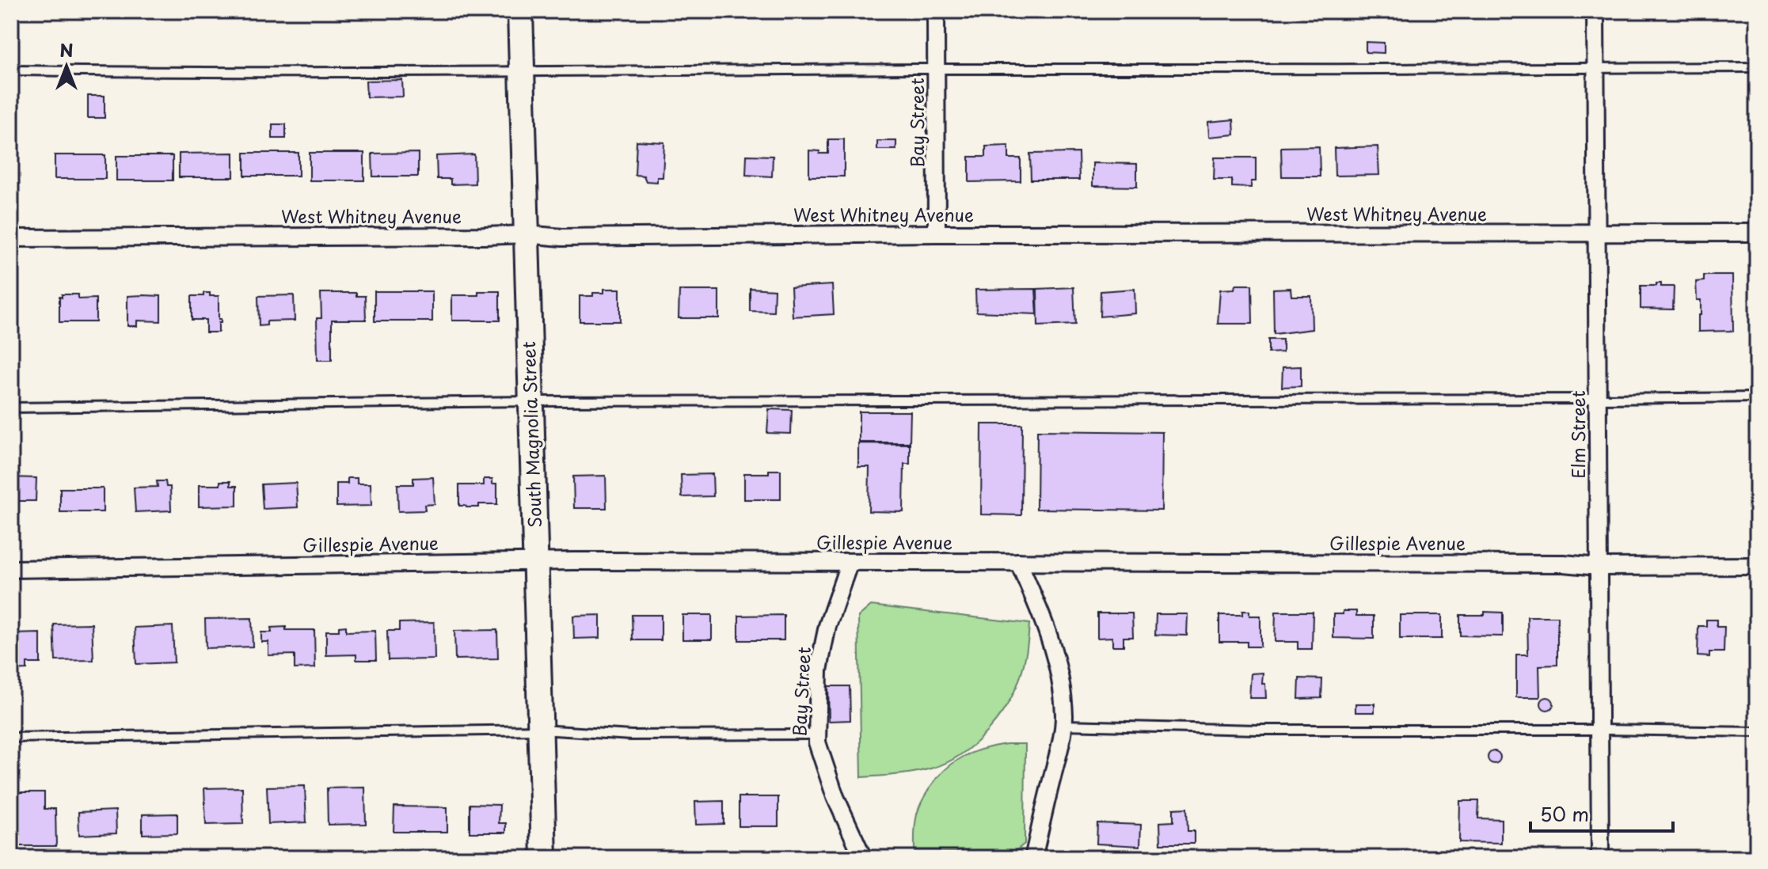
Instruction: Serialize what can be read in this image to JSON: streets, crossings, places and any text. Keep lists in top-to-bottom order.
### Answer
{
  "streets": {
    "street": [
      "Bay Street",
      "West Whitney Avenue",
      "South Magnolia Street",
      "Elm Street",
      "Gillespie Avenue"
    ]
  },
  "crossings": [
    ["Bay Street", "West Whitney Avenue"],
    ["Bay Street", "Gillespie Avenue"],
    ["West Whitney Avenue", "South Magnolia Street"],
    ["West Whitney Avenue", "Elm Street"],
    ["South Magnolia Street", "Gillespie Avenue"],
    ["Elm Street", "Gillespie Avenue"]
  ],
  "scale_bar": "50 m",
  "north": "top"
}
